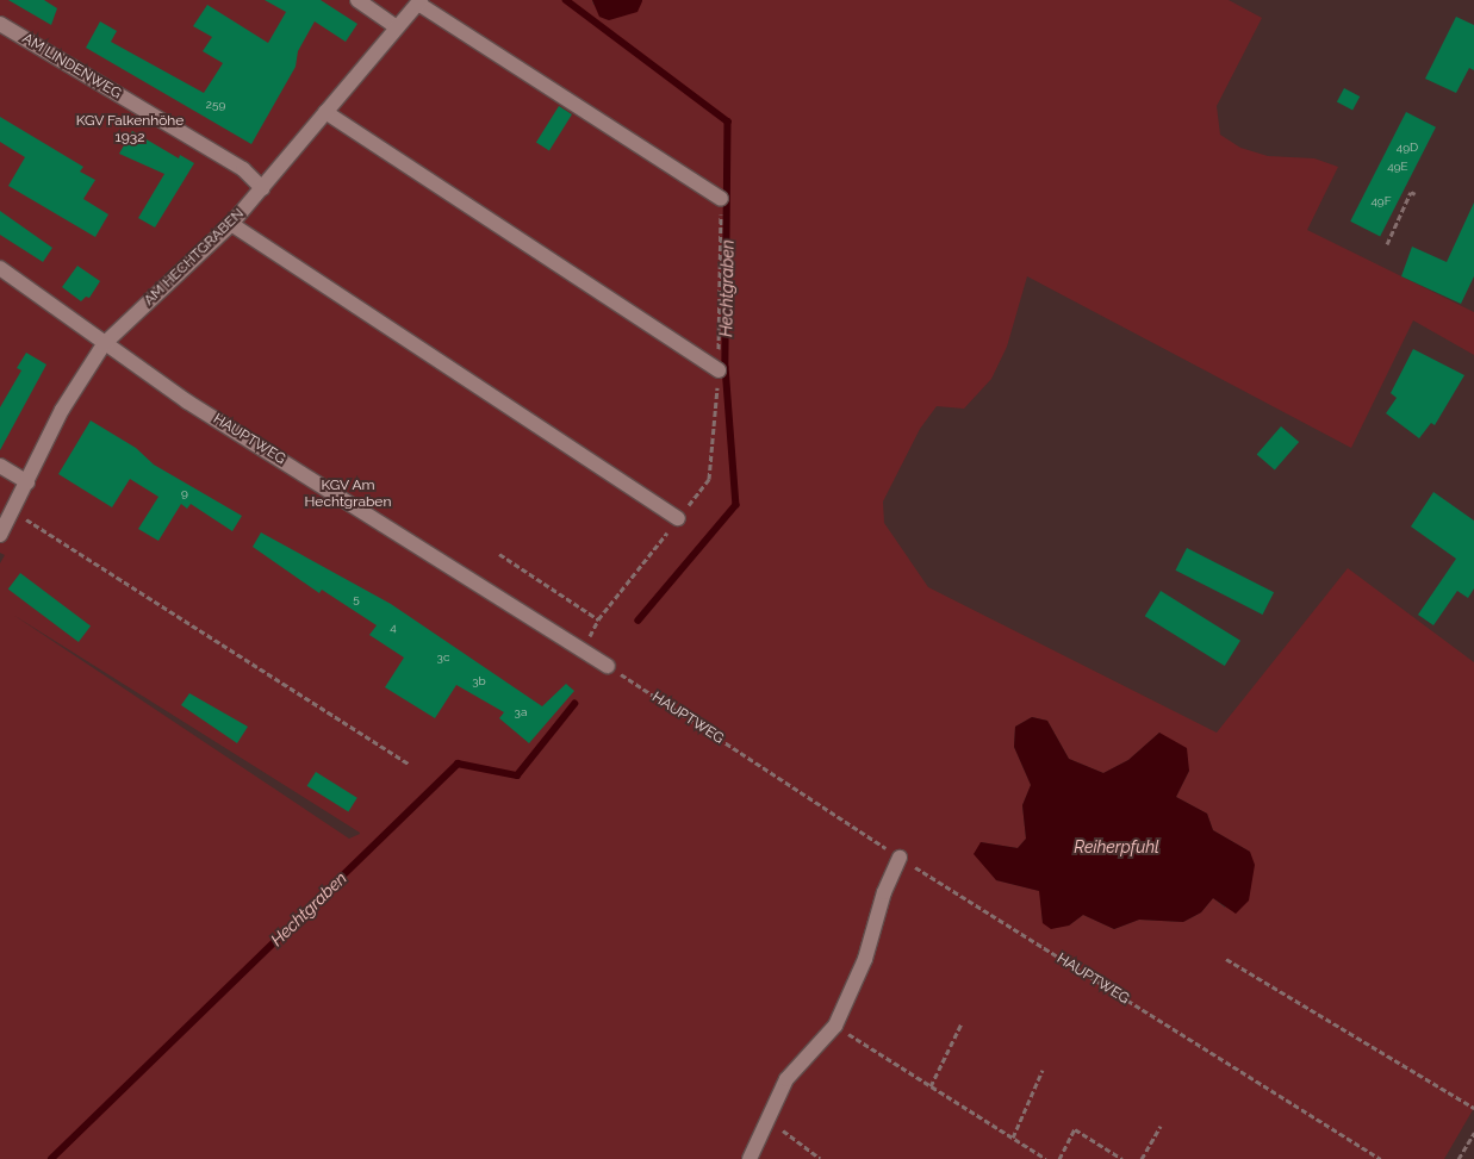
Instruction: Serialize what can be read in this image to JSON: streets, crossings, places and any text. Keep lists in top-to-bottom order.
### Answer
{
  "streets": {
    "lane": ["AM LINDENWEG", "AM HECHTGRABEN", "HAUPTWEG"]
  },
  "crossings": [
    ["AM LINDENWEG", "AM HECHTGRABEN"],
    ["AM HECHTGRABEN", "HAUPTWEG"]
  ],
  "water": ["Hechtgraben", "Reiherpfuhl"],
  "parks": ["KGV Falkenhöhe 1932", "KGV Am Hechtgraben"],
  "house_numbers": [
    "259",
    "49D",
    "49E",
    "49F",
    "9",
    "5",
    "4",
    "3c",
    "3b",
    "3a"
  ]
}
